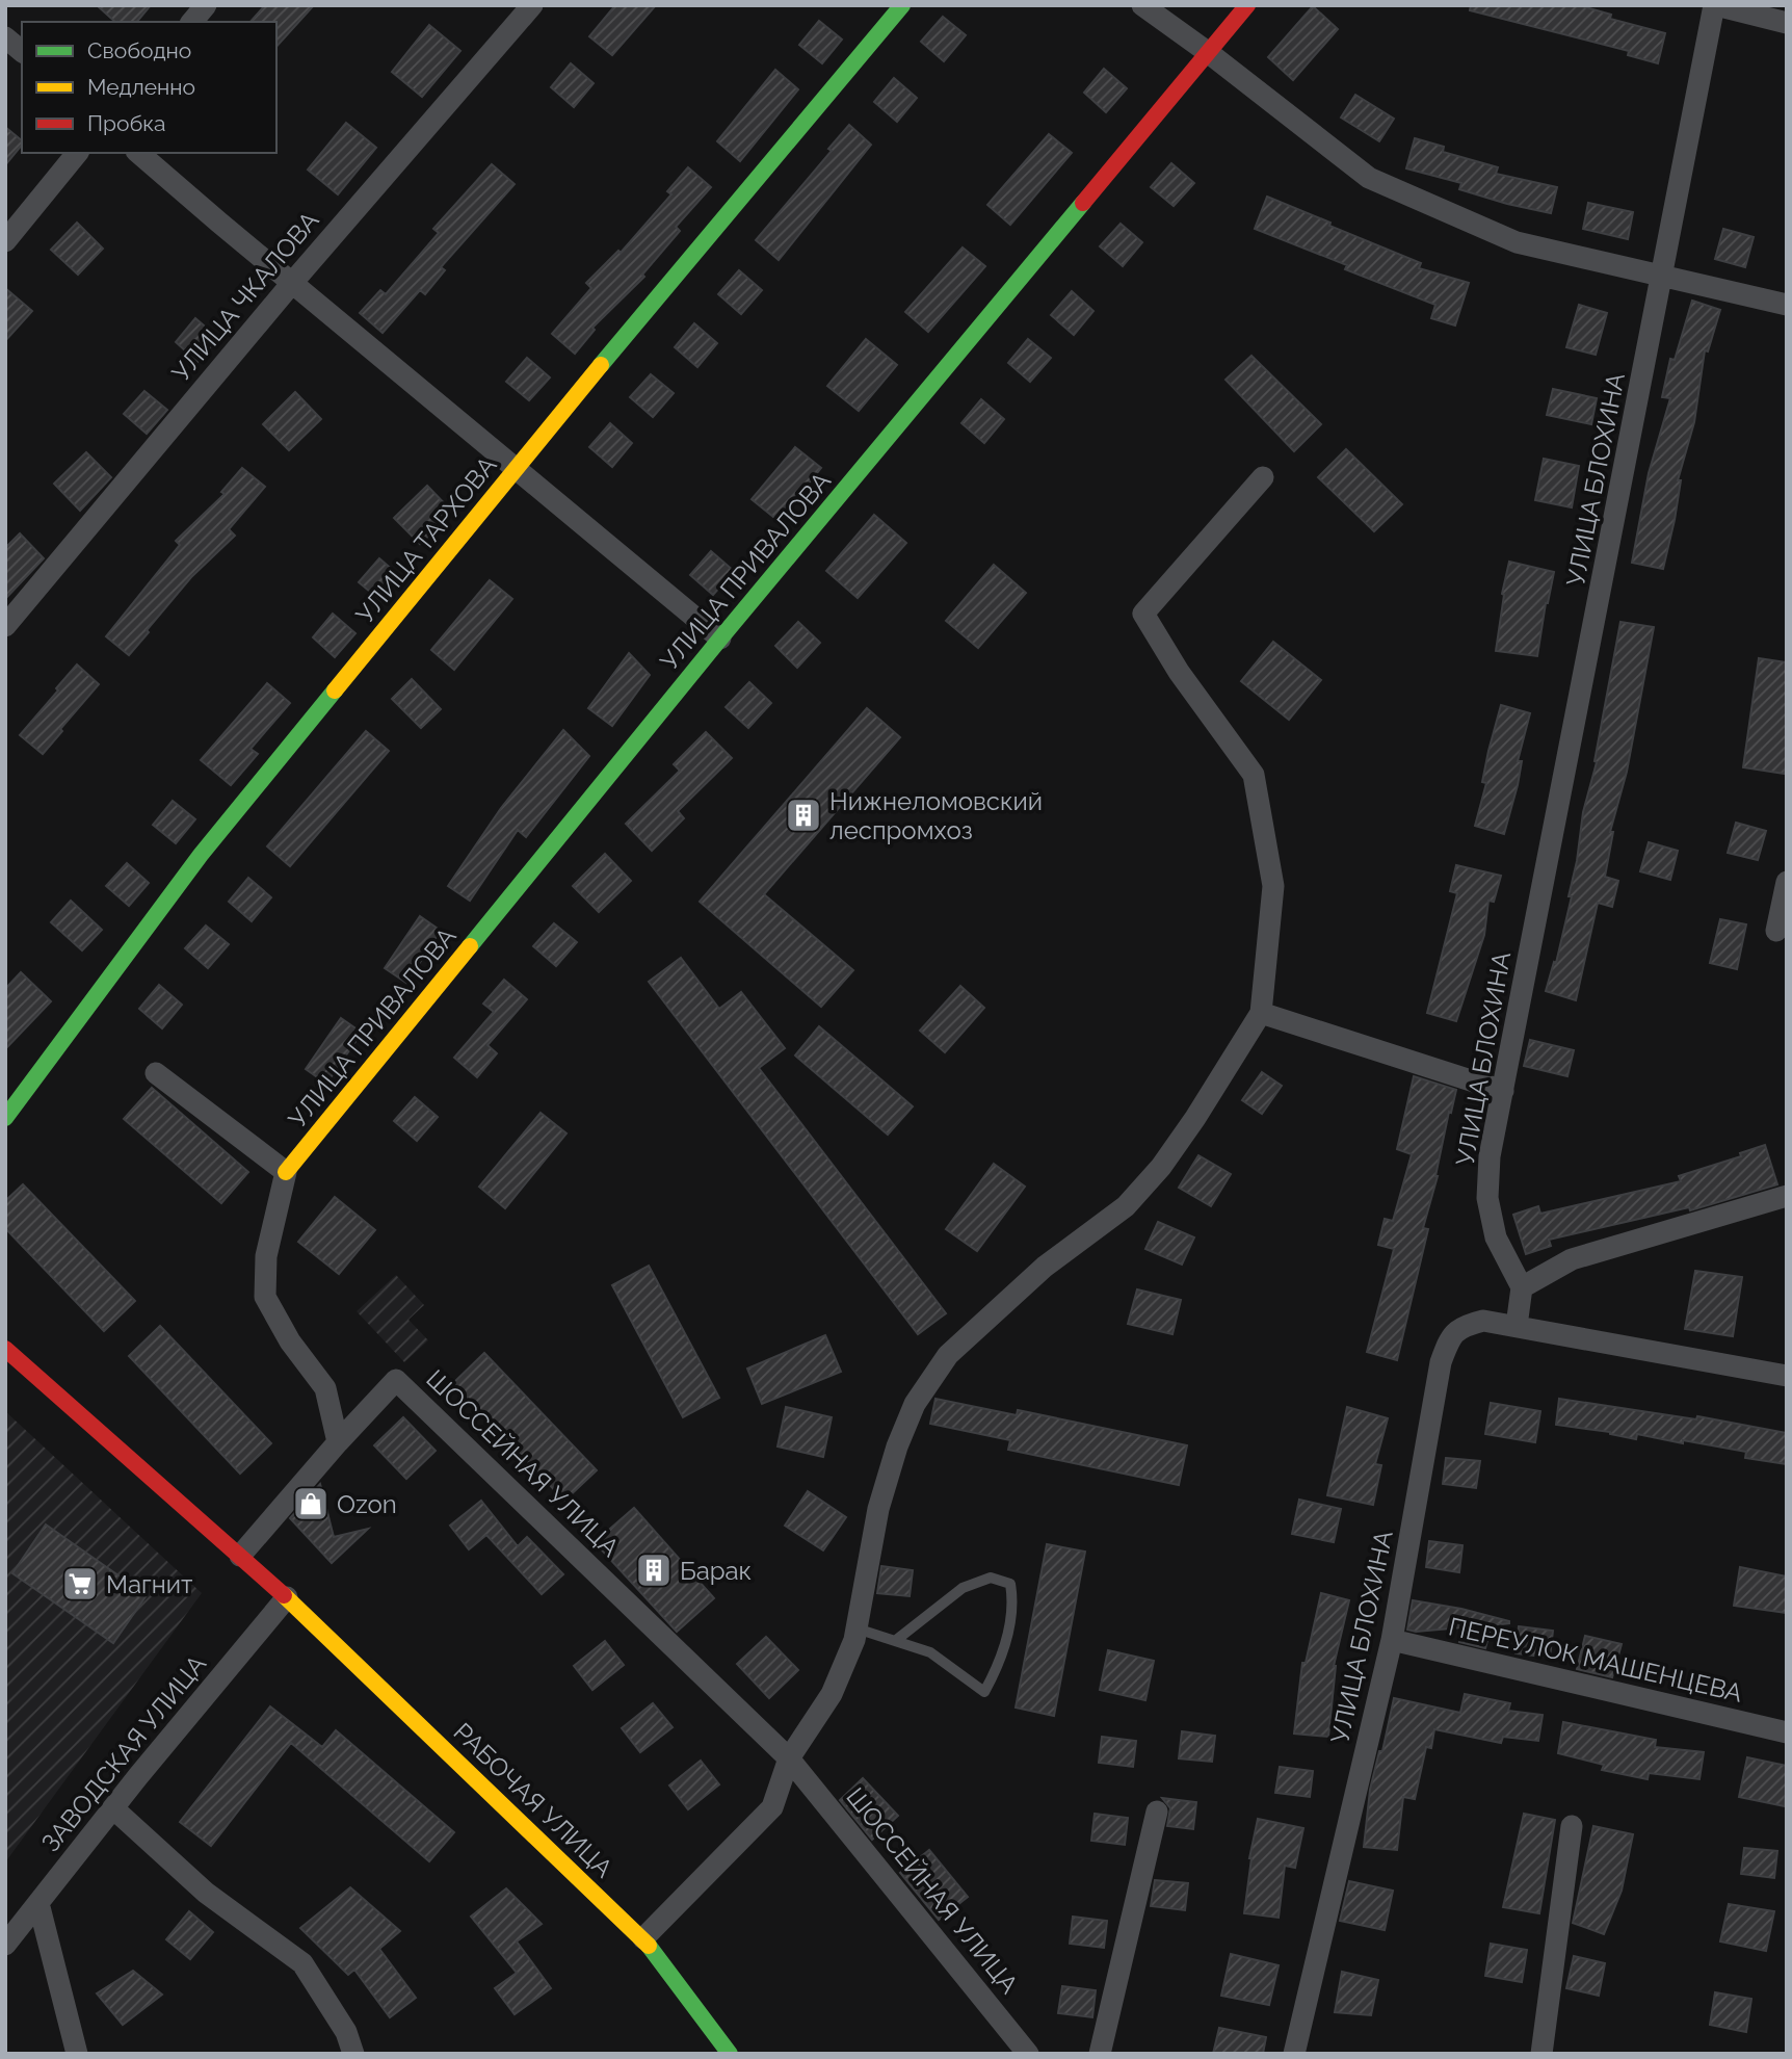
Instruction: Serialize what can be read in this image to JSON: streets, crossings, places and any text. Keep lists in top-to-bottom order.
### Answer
{
  "streets": {
    "street": [
      "УЛИЦА ЧКАЛОВА",
      "УЛИЦА БЛОХИНА",
      "УЛИЦА ТАРХОВА",
      "УЛИЦА ПРИВАЛОВА",
      "ШОССЕЙНАЯ УЛИЦА",
      "ПЕРЕУЛОК МАШЕНЦЕВА",
      "ЗАВОДСКАЯ УЛИЦА",
      "РАБОЧАЯ УЛИЦА"
    ]
  },
  "crossings": [
    ["УЛИЦА БЛОХИНА", "ПЕРЕУЛОК МАШЕНЦЕВА"],
    ["ЗАВОДСКАЯ УЛИЦА", "РАБОЧАЯ УЛИЦА"]
  ],
  "places": {
    "building": ["Нижнеломовский леспромхоз", "Барак"],
    "shop": ["Ozon"],
    "supermarket": ["Магнит"]
  },
  "legend": ["Свободно", "Медленно", "Пробка"]
}
